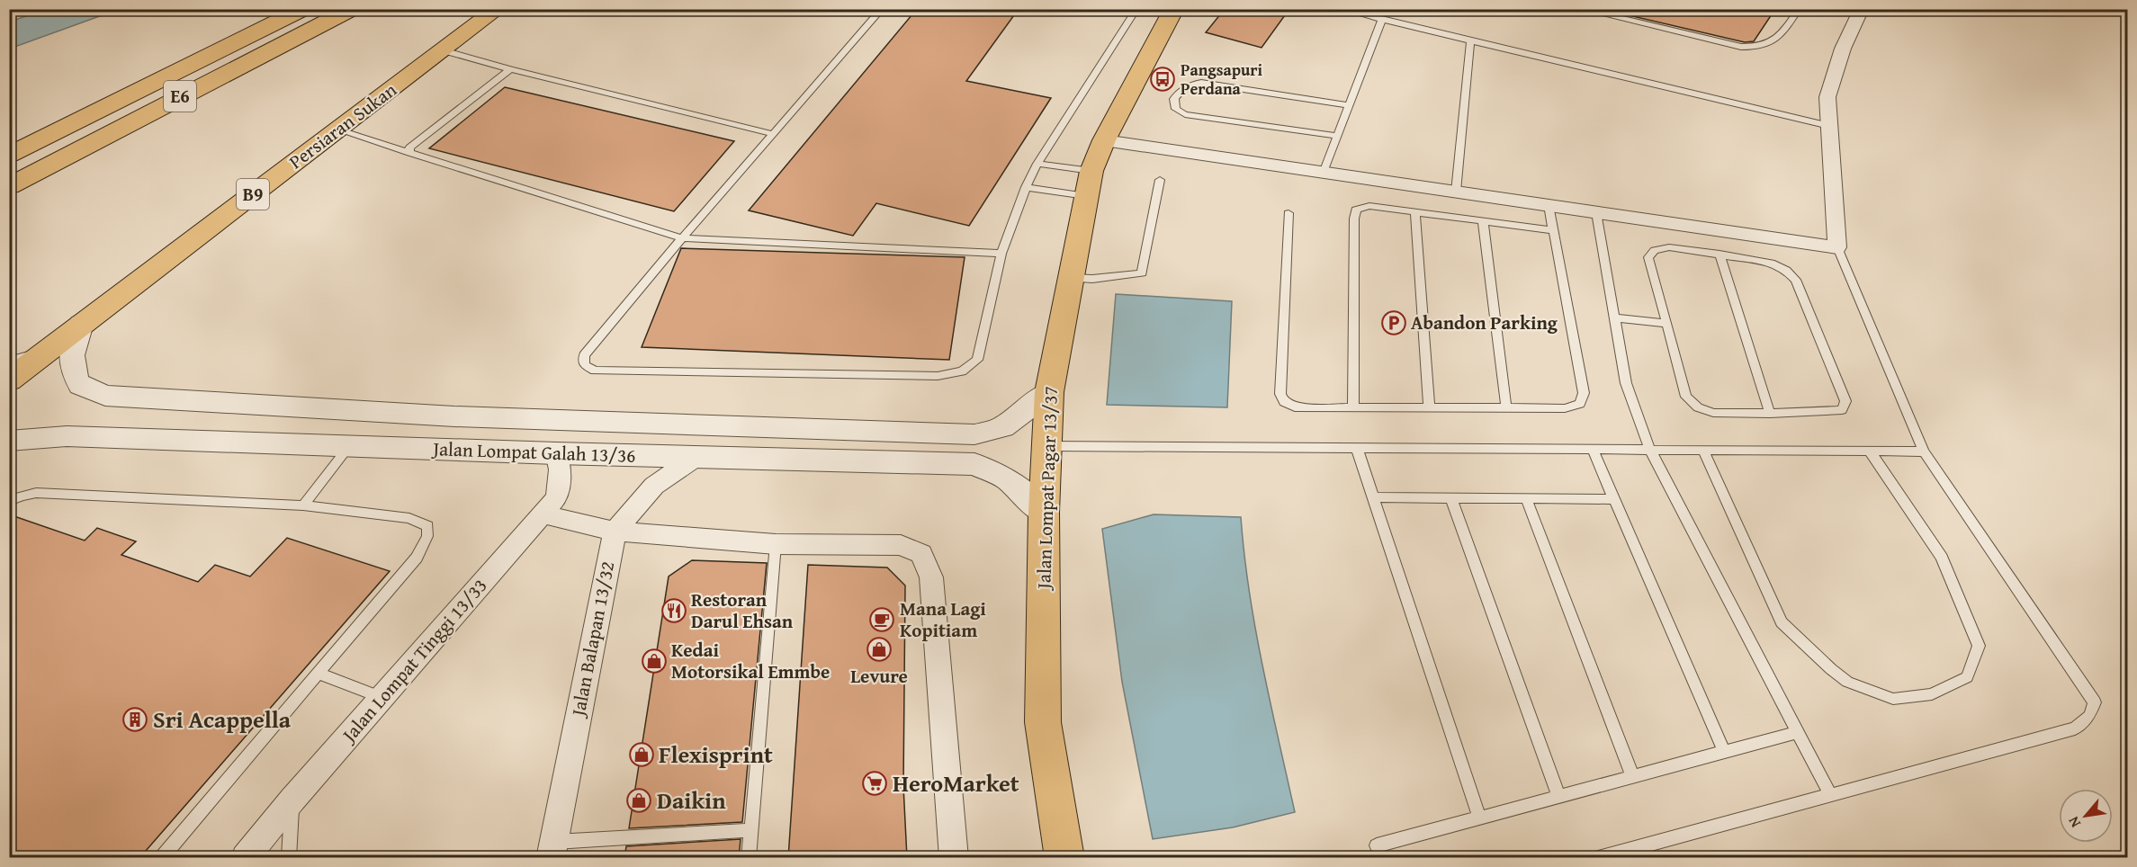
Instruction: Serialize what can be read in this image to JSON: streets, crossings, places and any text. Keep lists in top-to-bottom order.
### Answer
{
  "streets": {
    "main road": [
      "E6",
      "Persiaran Sukan",
      "B9",
      "Jalan Lompat Pagar 13/37"
    ],
    "street": ["Jalan Lompat Galah 13/36", "Jalan Balapan 13/32", "Jalan Lompat Tinggi 13/33"]
  },
  "crossings": [
    ["Persiaran Sukan", "Jalan Lompat Galah 13/36"],
    ["Jalan Lompat Galah 13/36", "Jalan Lompat Pagar 13/37"],
    ["Jalan Lompat Galah 13/36", "Jalan Lompat Tinggi 13/33"]
  ],
  "places": {
    "bus stop": ["Pangsapuri Perdana"],
    "parking": ["Abandon Parking"],
    "restaurant": ["Restoran Darul Ehsan"],
    "cafe": ["Mana Lagi Kopitiam"],
    "shop": [
      "Levure",
      "Kedai Motorsikal Emmbe",
      "Flexisprint",
      "Daikin"
    ],
    "building": ["Sri Acappella"],
    "supermarket": ["HeroMarket"]
  },
  "north": "bottom left"
}
